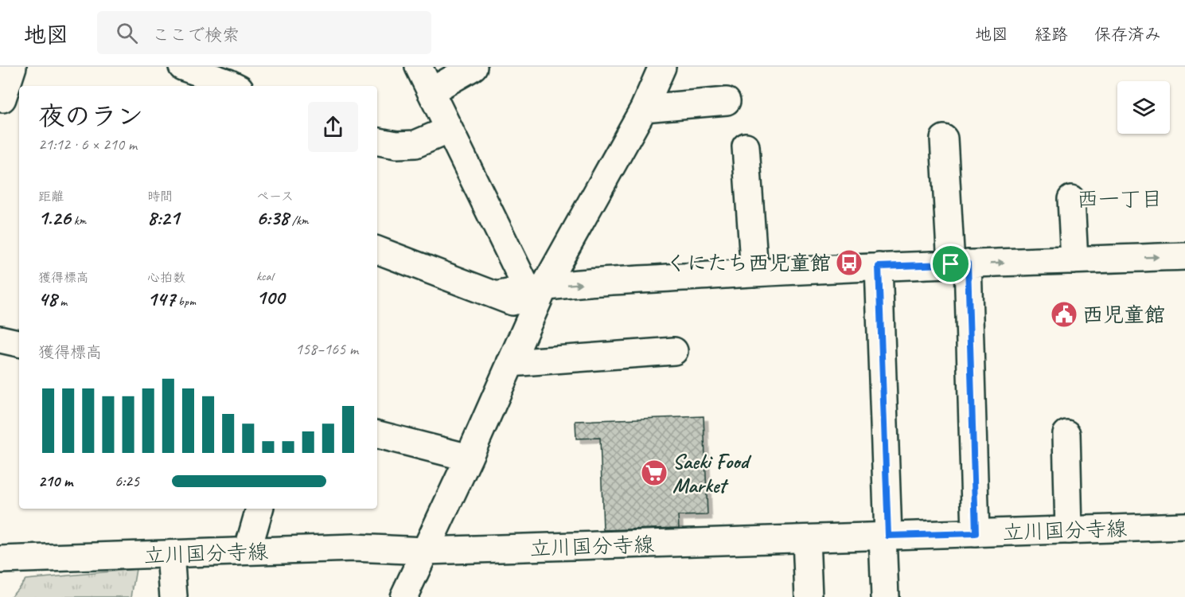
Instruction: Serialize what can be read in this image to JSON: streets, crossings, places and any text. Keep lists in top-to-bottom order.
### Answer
{
  "streets": {
    "street": ["立川国分寺線"]
  },
  "districts": ["西一丁目"],
  "places": {
    "bus stop": ["くにたち西児童館"],
    "public building": ["西児童館"],
    "supermarket": ["Saeki Food Market"]
  },
  "page": {
    "header": "地図",
    "search": "ここで検索",
    "nav": ["地図", "経路", "保存済み"],
    "heading": ["夜のラン", "21:12 · 6 × 210 m"],
    "stats": [
      ["距離", "1.26 km"],
      ["時間", "8:21"],
      ["ペース", "6:38 /km"],
      ["獲得標高", "48 m"],
      ["心拍数", "147 bpm"],
      ["kcal", "100"]
    ],
    "chart": ["獲得標高", "158–165 m"],
    "list": [
      {
        "name": "210 m",
        "note": "6:25"
      }
    ]
  }
}
